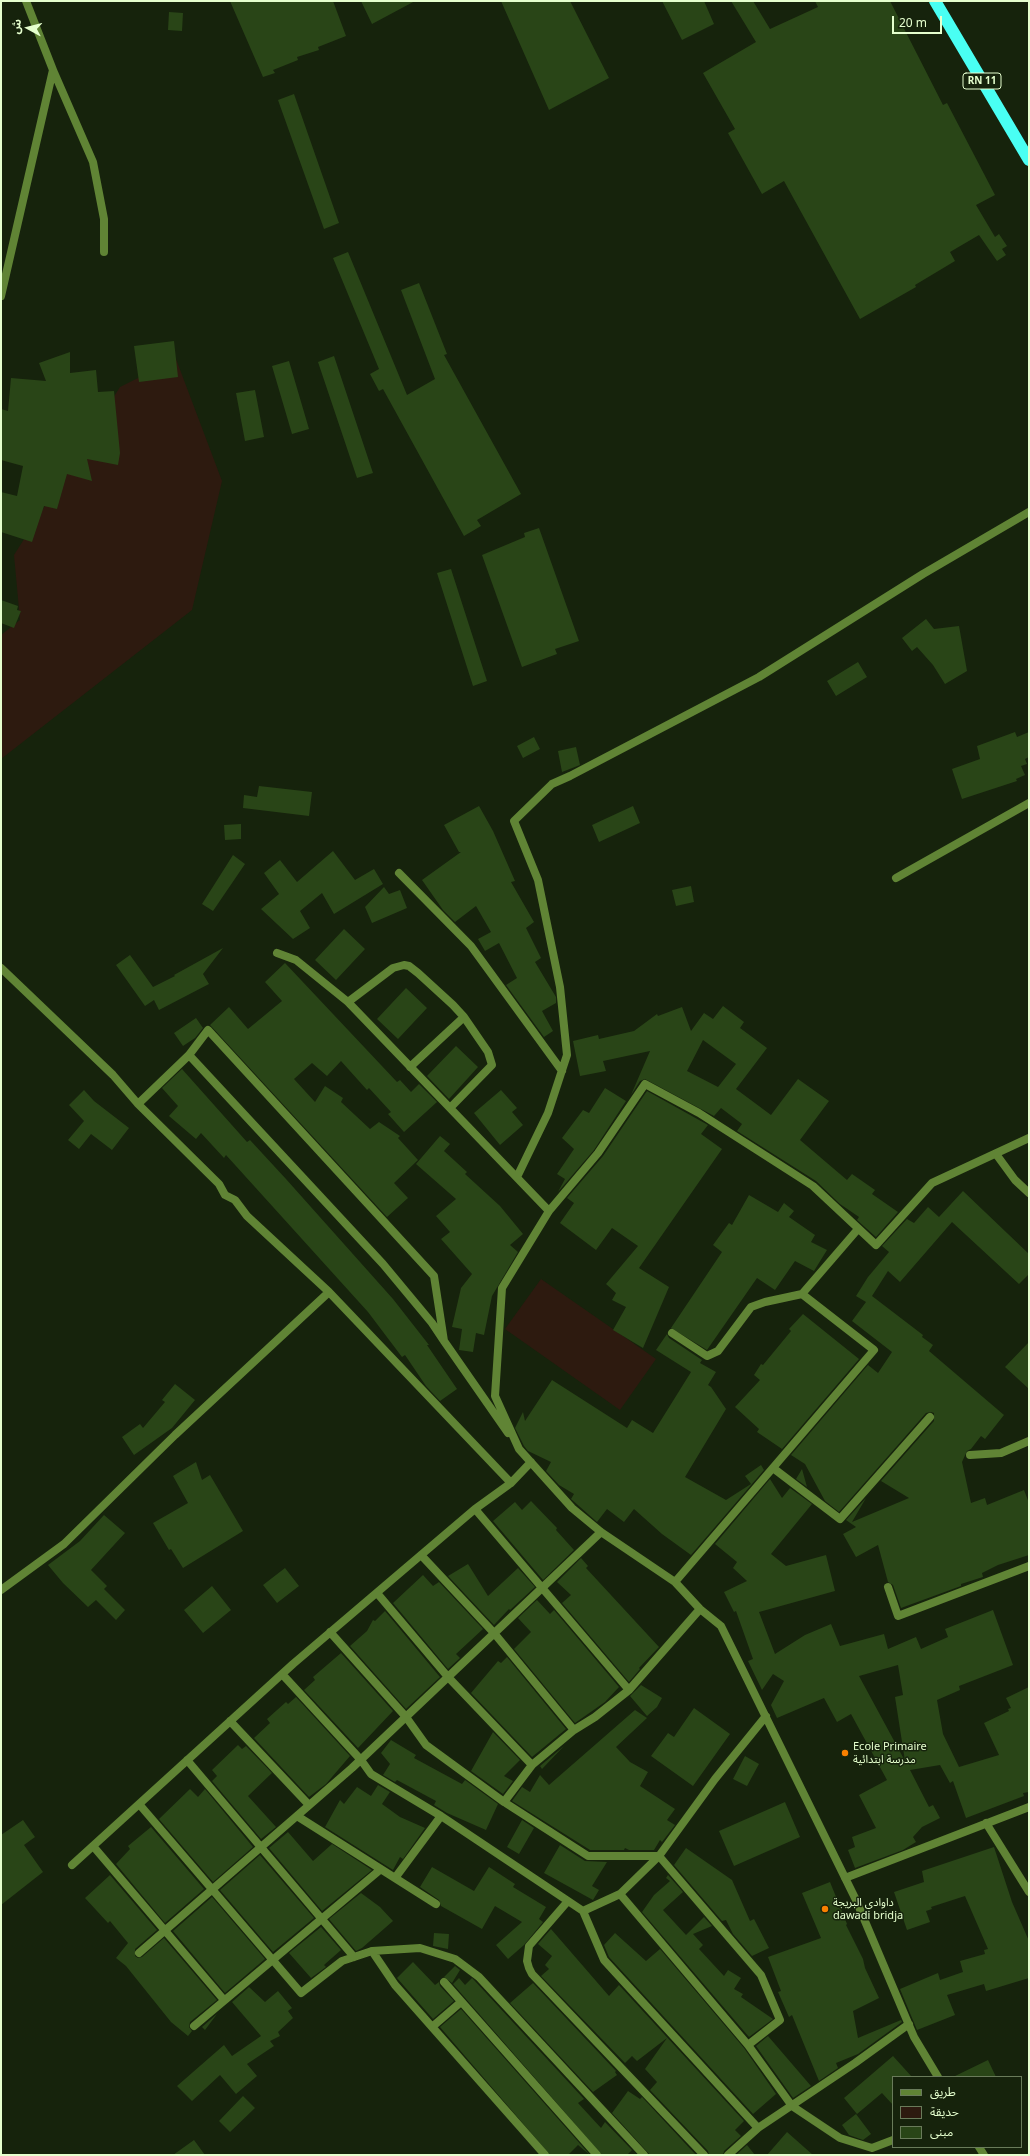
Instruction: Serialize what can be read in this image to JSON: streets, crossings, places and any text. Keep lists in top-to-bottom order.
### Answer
{
  "streets": {
    "highway": ["RN 11"]
  },
  "places": ["Ecole Primaire مدرسة ابتدائية", "داوادي البريجة dawadi bridja"],
  "legend": ["طريق", "حديقة", "مبنى"],
  "scale_bar": "20 m",
  "north": "left"
}
